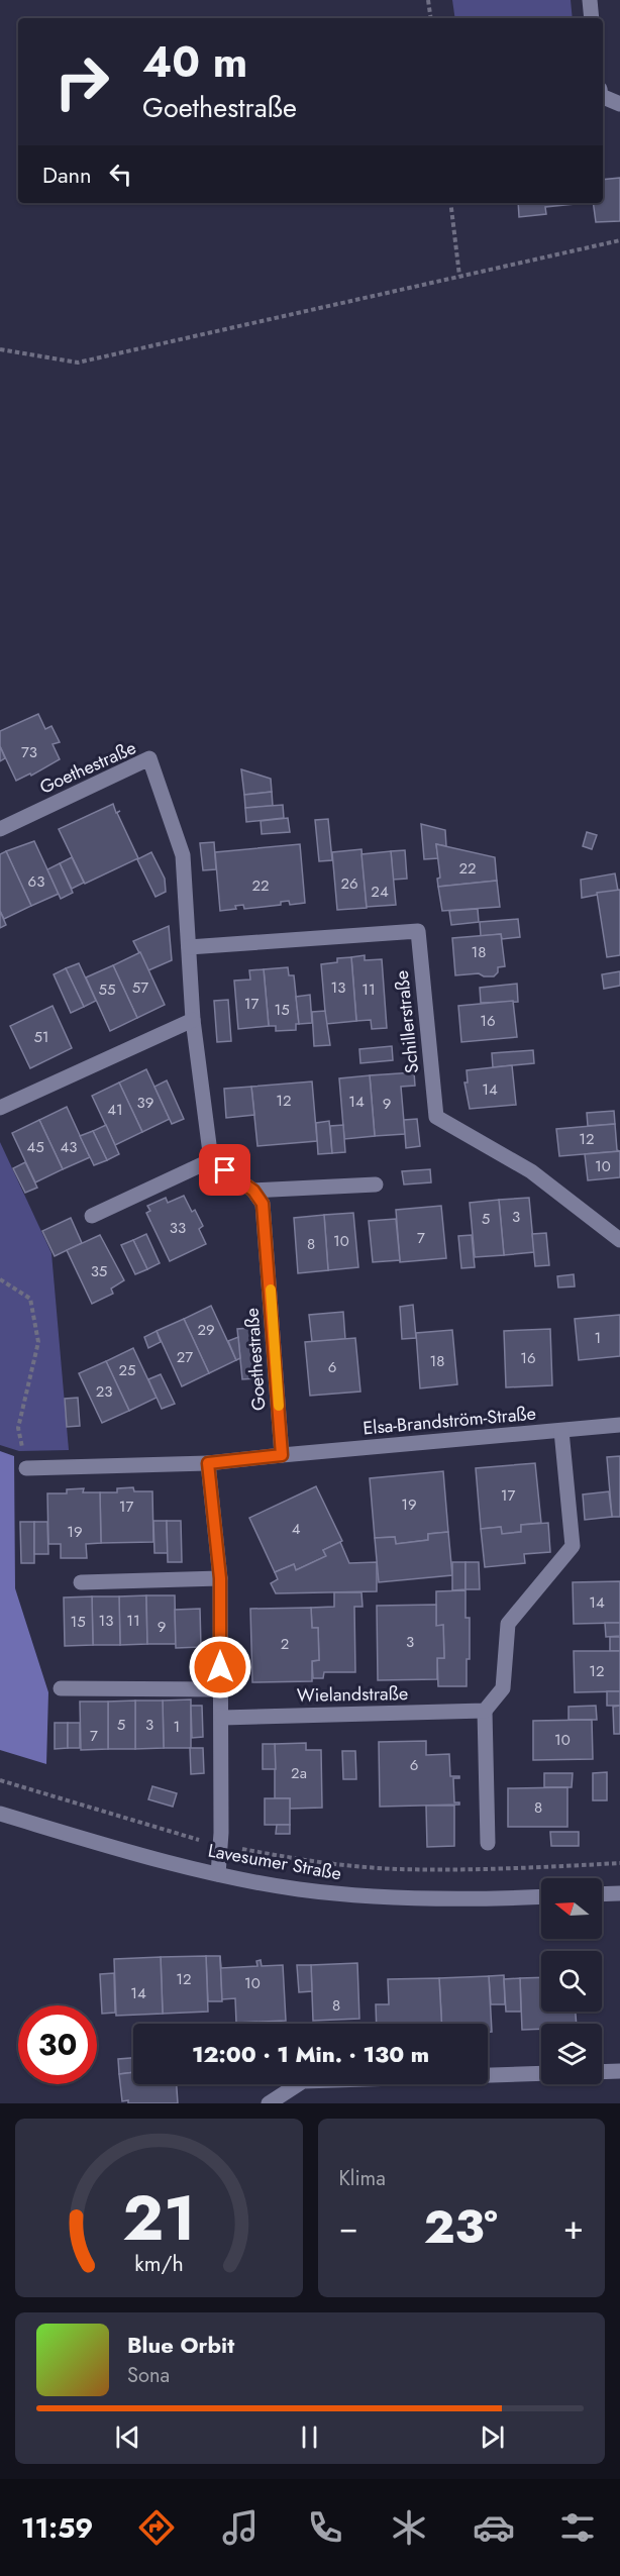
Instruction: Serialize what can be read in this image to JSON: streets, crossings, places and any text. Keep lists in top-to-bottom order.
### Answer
{
  "streets": {
    "street": [
      "Goethestraße",
      "Schillerstraße",
      "Elsa-Brandström-Straße",
      "Wielandstraße",
      "Lavesumer Straße"
    ]
  },
  "crossings": [
    ["Goethestraße", "Schillerstraße"],
    ["Goethestraße", "Elsa-Brandström-Straße"]
  ],
  "house_numbers": [
    "73",
    "22",
    "63",
    "26",
    "22",
    "24",
    "18",
    "57",
    "13",
    "55",
    "11",
    "17",
    "15",
    "16",
    "51",
    "14",
    "12",
    "14",
    "39",
    "9",
    "41",
    "12",
    "45",
    "43",
    "10",
    "3",
    "5",
    "33",
    "7",
    "10",
    "8",
    "35",
    "29",
    "1",
    "27",
    "16",
    "18",
    "6",
    "25",
    "23",
    "17",
    "19",
    "17",
    "4",
    "19",
    "14",
    "13",
    "11",
    "15",
    "9",
    "3",
    "2",
    "12",
    "5",
    "3",
    "1",
    "7",
    "10",
    "6",
    "2a",
    "8",
    "12",
    "10",
    "14",
    "8"
  ],
  "north": "left",
  "page": {
    "turn": ["40 m", "Goethestraße"],
    "then": "Dann",
    "limit": "30",
    "trip": "12:00 · 1 Min. · 130 m",
    "tile": "Klima",
    "heat": ["−", "23°", "+"],
    "song": ["Blue Orbit", "Sona"],
    "tabs": "11:59",
    "gauge": ["21", "km/h"]
  }
}
